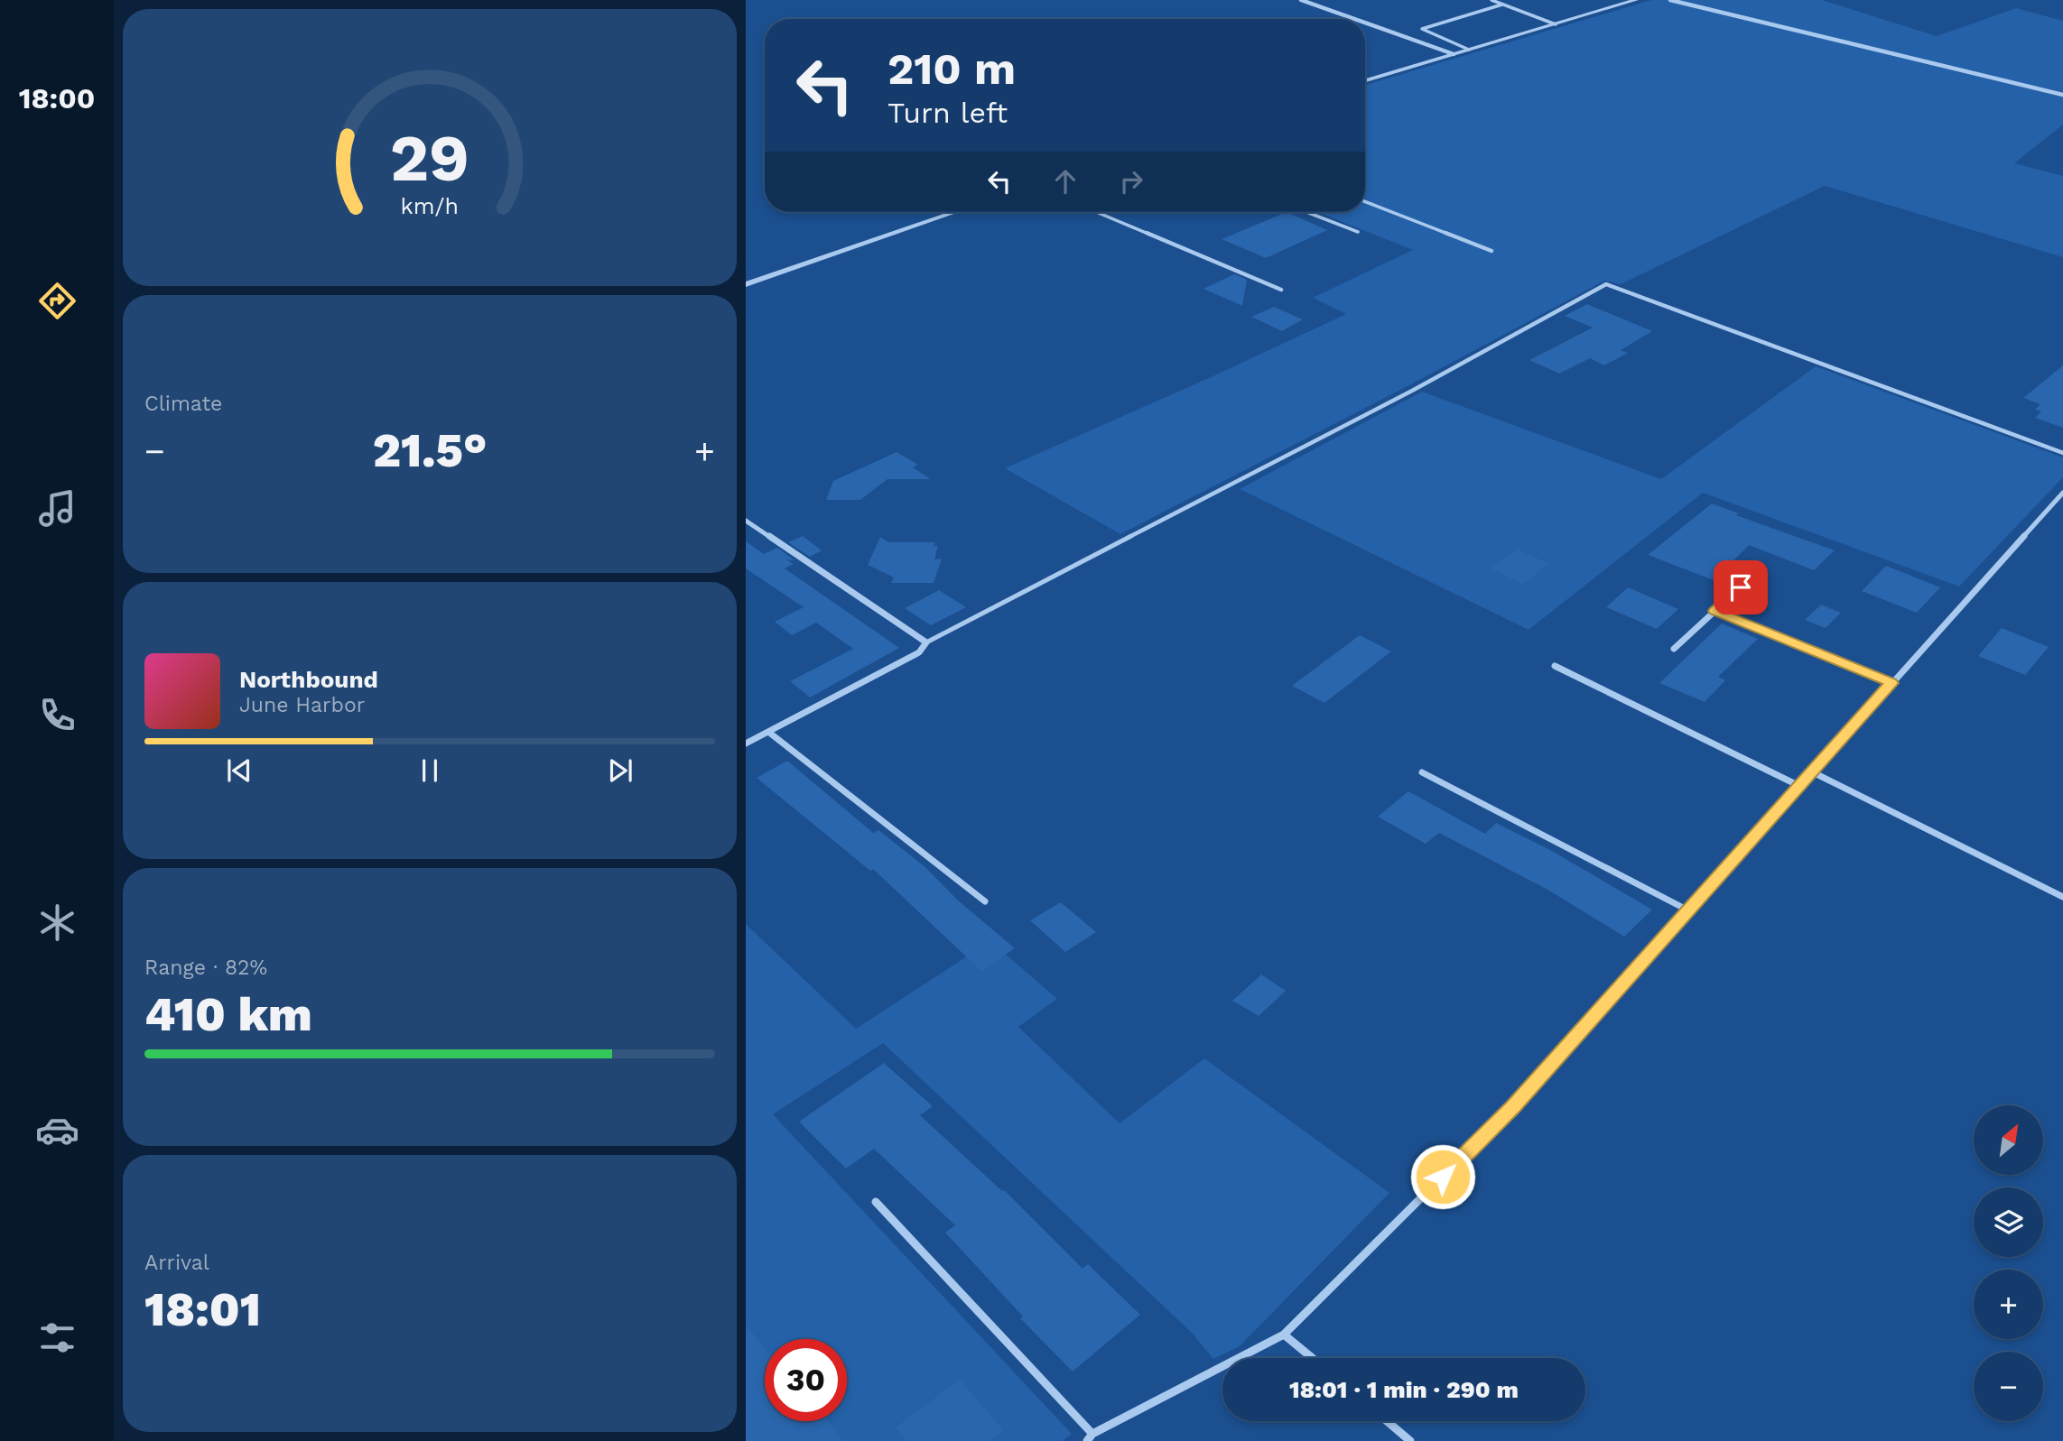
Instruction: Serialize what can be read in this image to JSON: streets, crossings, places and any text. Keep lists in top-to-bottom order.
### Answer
{
  "north": "top right",
  "page": {
    "tabs": "18:00",
    "turn": ["210 m", "Turn left"],
    "tile": [
      "Climate",
      ["Range · 82%", "410 km"],
      ["Arrival", "18:01"]
    ],
    "heat": ["−", "21.5°", "+"],
    "song": ["Northbound", "June Harbor"],
    "map_buttons": ["+", "−"],
    "limit": "30",
    "trip": "18:01 · 1 min · 290 m",
    "gauge": ["29", "km/h"]
  }
}
